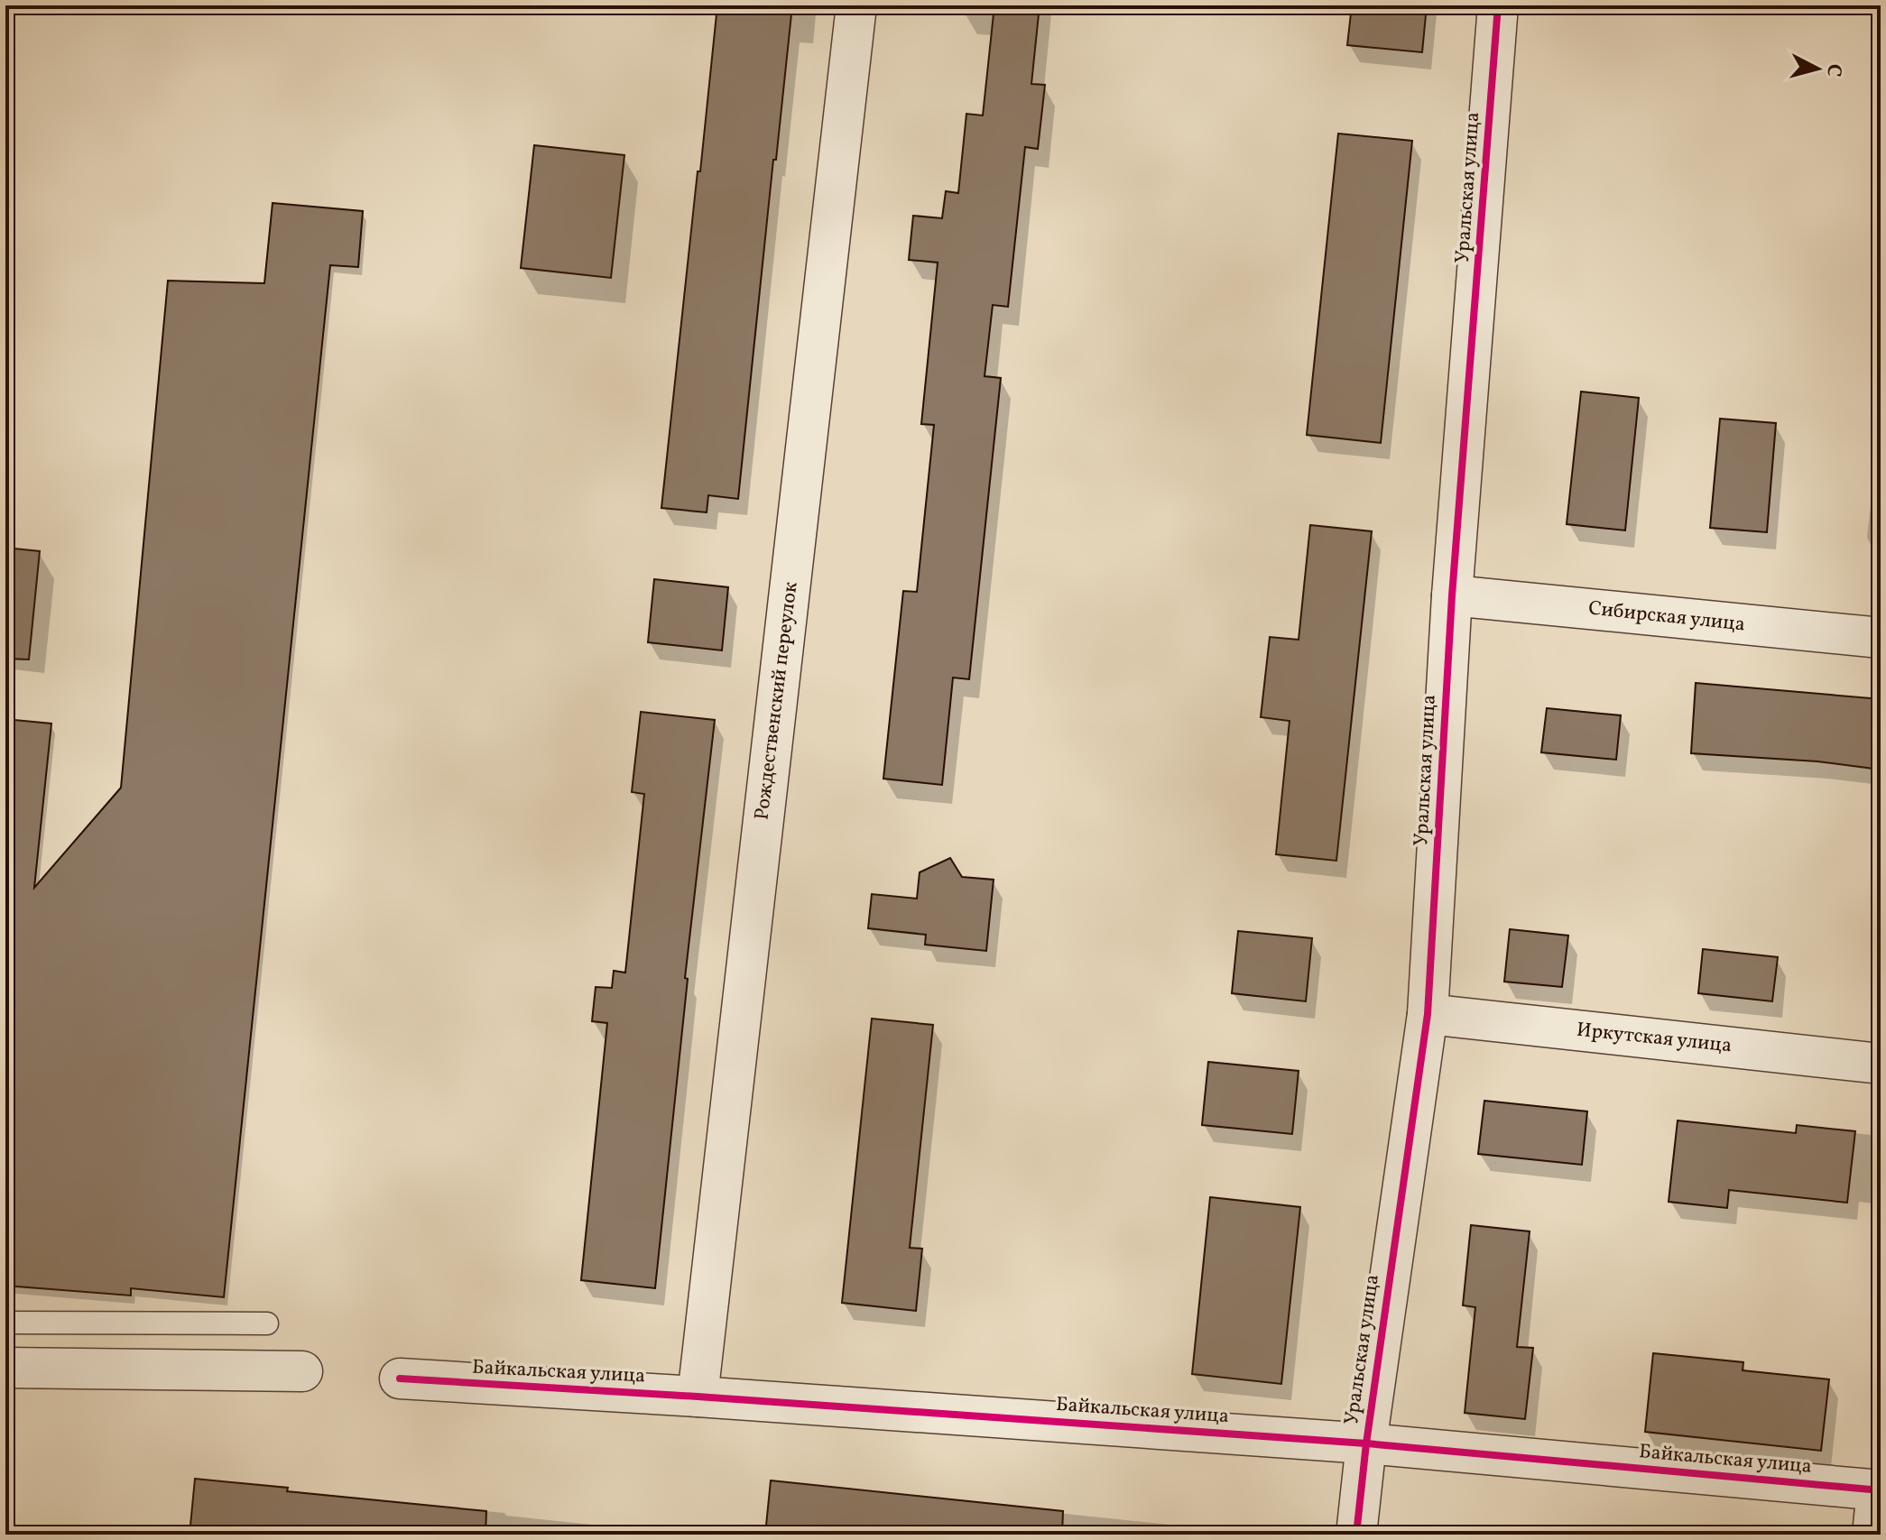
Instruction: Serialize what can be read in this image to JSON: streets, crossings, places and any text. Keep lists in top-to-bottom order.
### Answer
{
  "streets": {
    "street": [
      "Уральская улица",
      "Сибирская улица",
      "Рождественский переулок",
      "Иркутская улица",
      "Байкальская улица"
    ]
  },
  "crossings": [
    ["Уральская улица", "Сибирская улица"],
    ["Уральская улица", "Иркутская улица"],
    ["Уральская улица", "Байкальская улица"],
    ["Рождественский переулок", "Байкальская улица"]
  ],
  "north": "right"
}
